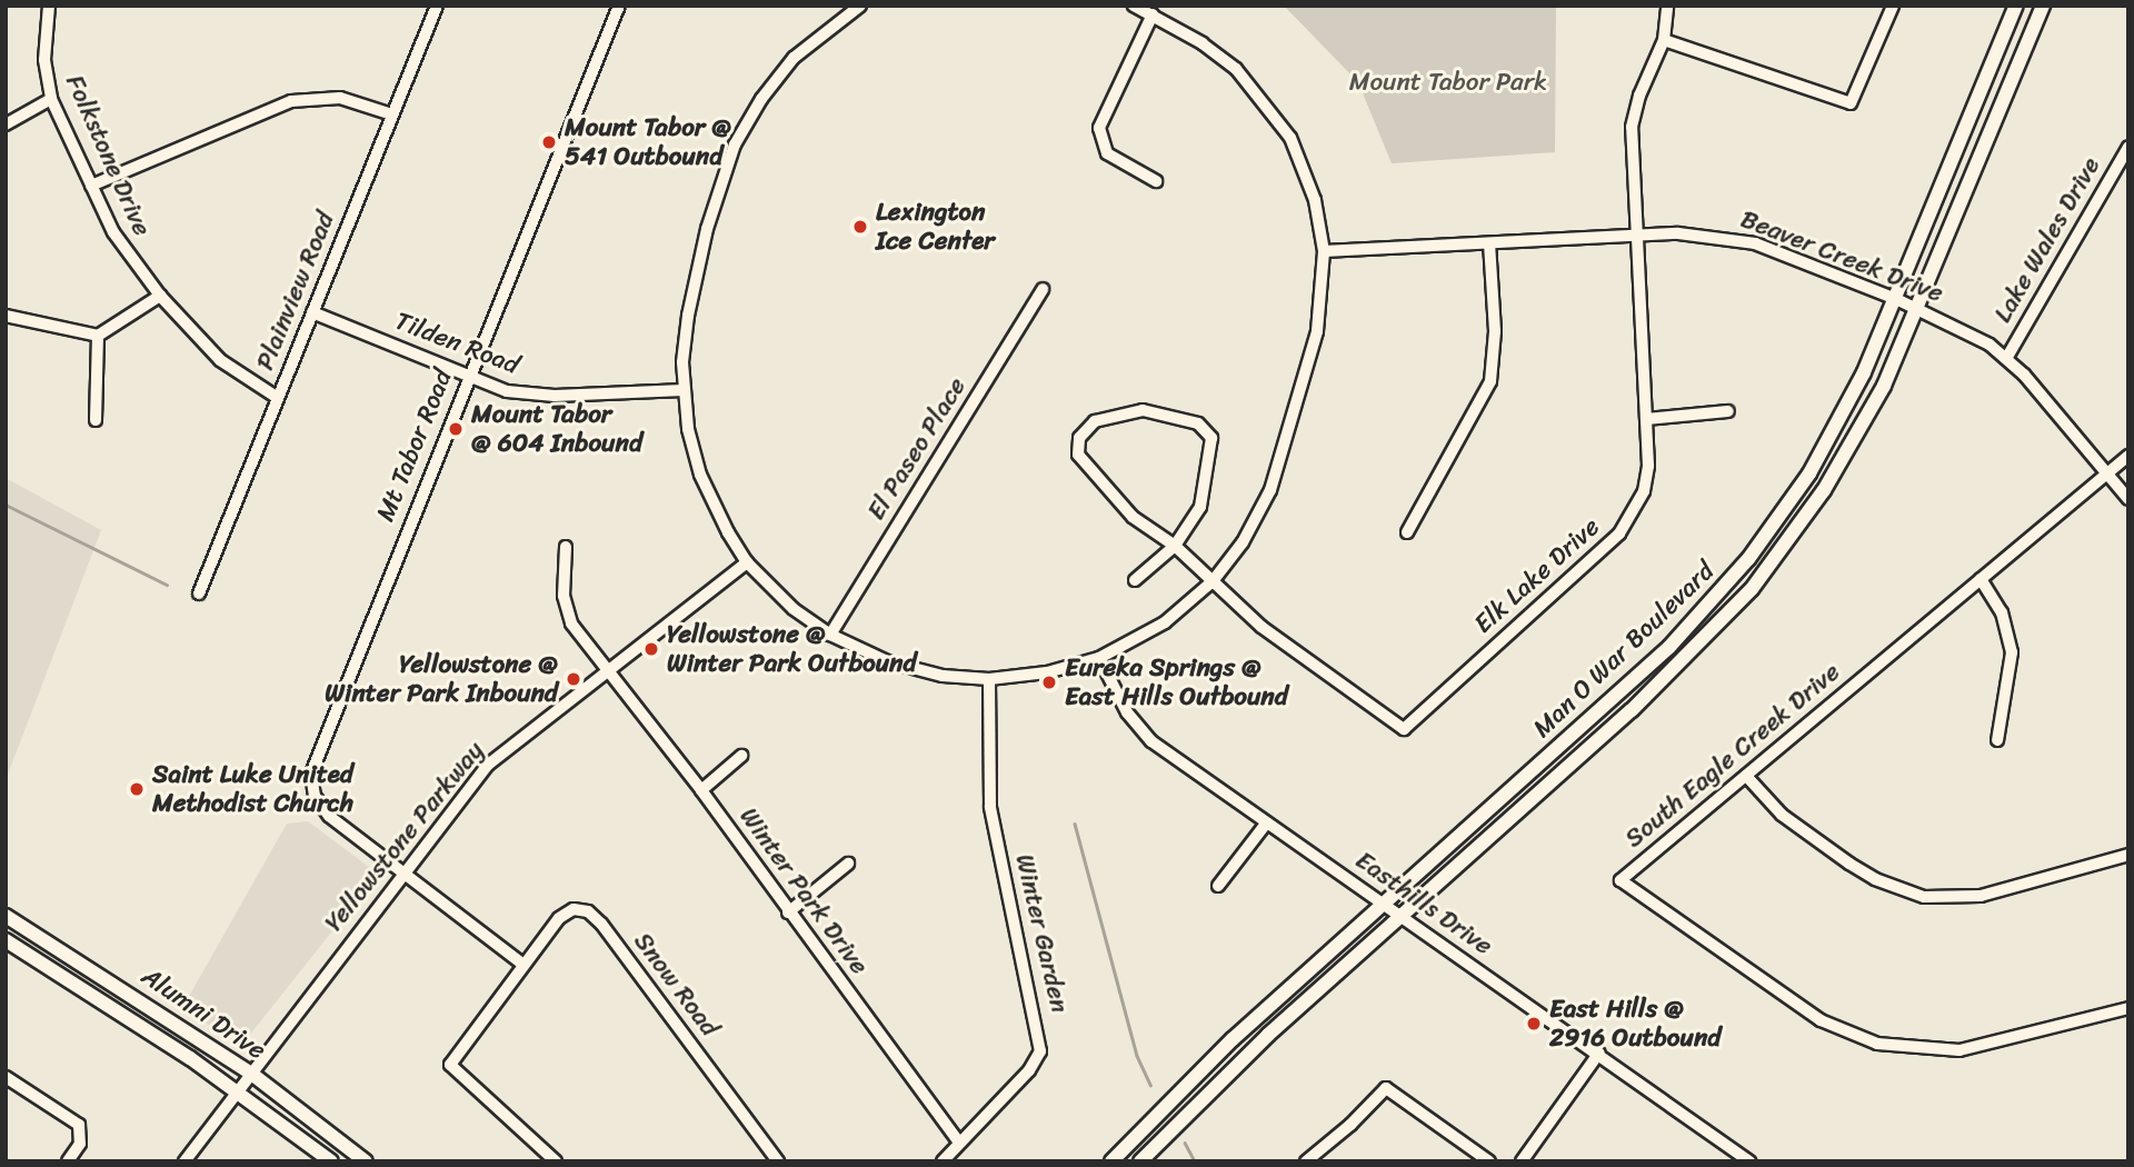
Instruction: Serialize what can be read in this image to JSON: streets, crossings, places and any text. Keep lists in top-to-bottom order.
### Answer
{
  "streets": {
    "main road": ["Man O War Boulevard", "Alumni Drive"],
    "street": [
      "Folkstone Drive",
      "Lake Wales Drive",
      "Beaver Creek Drive",
      "Plainview Road",
      "Tilden Road",
      "Mt Tabor Road",
      "El Paseo Place",
      "Elk Lake Drive",
      "South Eagle Creek Drive",
      "Yellowstone Parkway",
      "Winter Park Drive",
      "Easthills Drive",
      "Winter Garden",
      "Snow Road"
    ]
  },
  "crossings": [
    ["Folkstone Drive", "Plainview Road"],
    ["Lake Wales Drive", "Beaver Creek Drive"],
    ["Beaver Creek Drive", "Elk Lake Drive"],
    ["Beaver Creek Drive", "Man O War Boulevard"],
    ["Beaver Creek Drive", "South Eagle Creek Drive"],
    ["Plainview Road", "Tilden Road"],
    ["Tilden Road", "Mt Tabor Road"],
    ["Mt Tabor Road", "Yellowstone Parkway"],
    ["Man O War Boulevard", "Easthills Drive"],
    ["Yellowstone Parkway", "Winter Park Drive"],
    ["Yellowstone Parkway", "Alumni Drive"],
    ["Winter Park Drive", "Winter Garden"]
  ],
  "parks": ["Mount Tabor Park"],
  "places": [
    "Mount Tabor @ 541 Outbound",
    "Lexington Ice Center",
    "Mount Tabor @ 604 Inbound",
    "Yellowstone @ Winter Park Outbound",
    "Yellowstone @ Winter Park Inbound",
    "Eureka Springs @ East Hills Outbound",
    "Saint Luke United Methodist Church",
    "East Hills @ 2916 Outbound"
  ]
}
